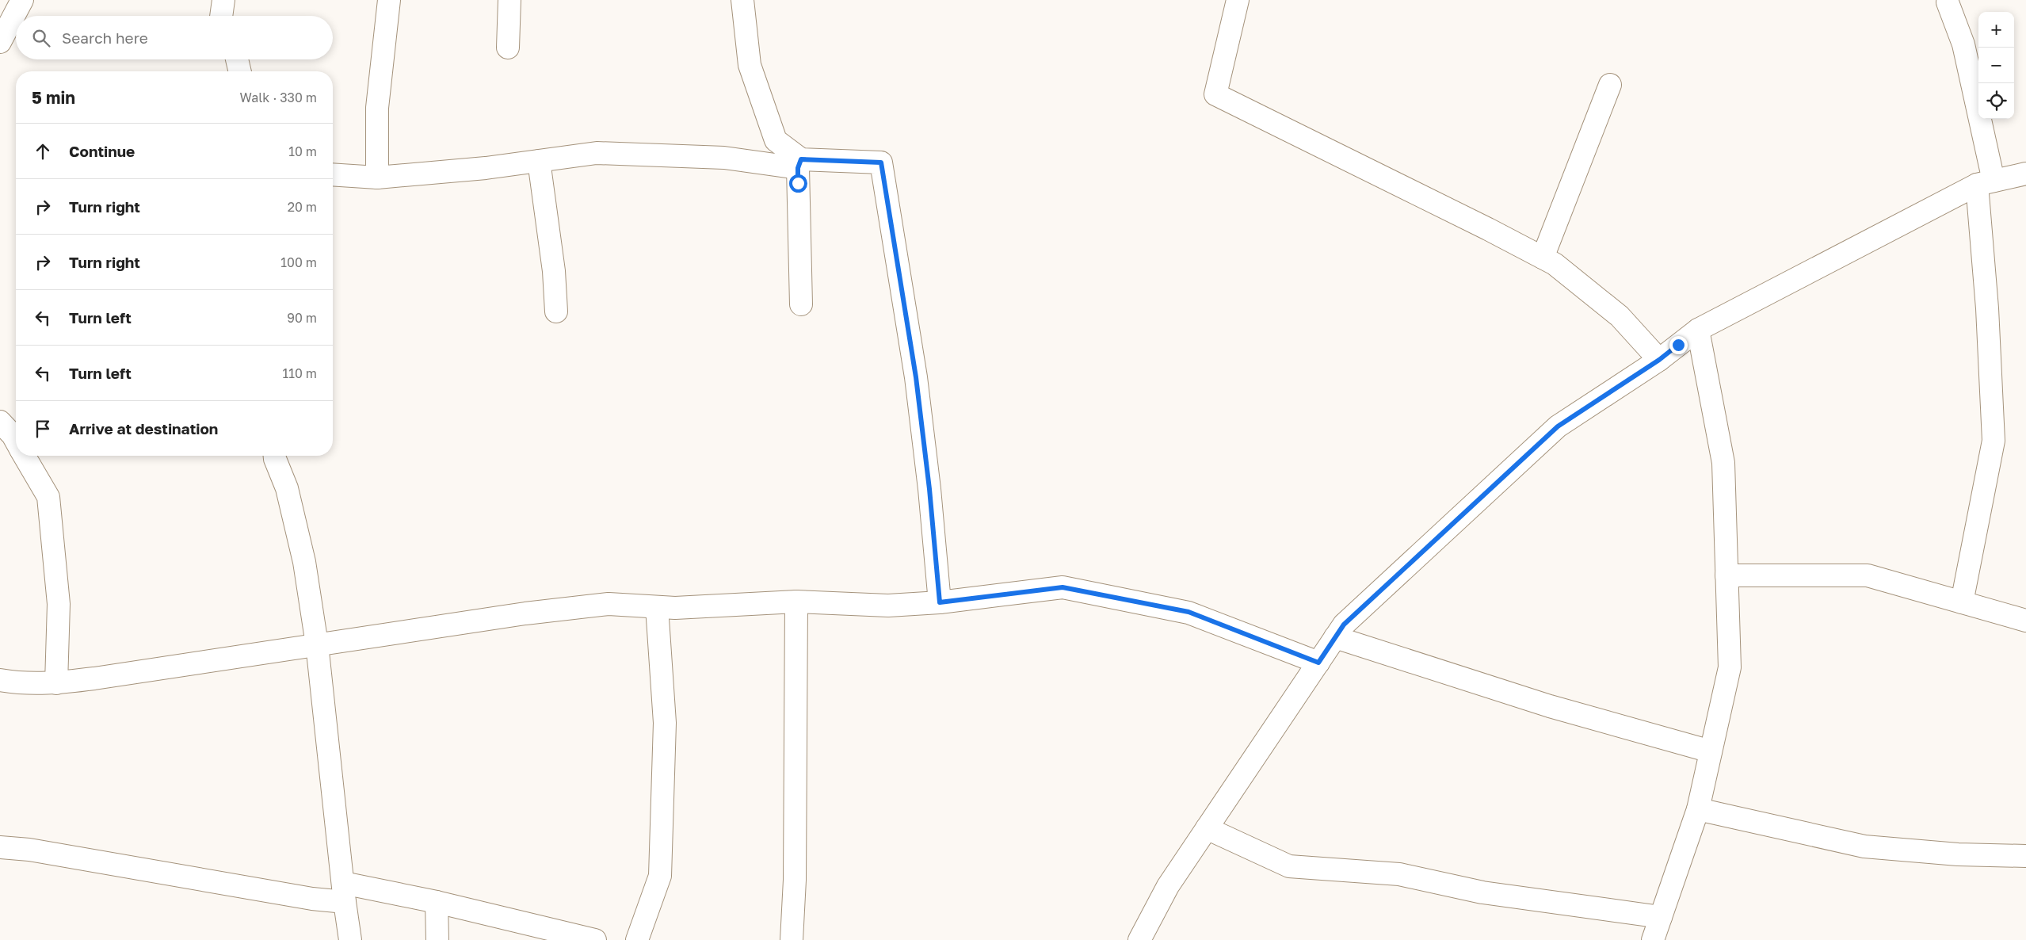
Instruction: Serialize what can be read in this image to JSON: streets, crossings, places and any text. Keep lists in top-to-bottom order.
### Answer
{
  "page": {
    "map_buttons": ["+", "−"],
    "search": "Search here",
    "heading": ["5 min", "Walk · 330 m"],
    "list": [
      ["Continue", "10 m"],
      ["Turn right", "20 m"],
      ["Turn right", "100 m"],
      ["Turn left", "90 m"],
      ["Turn left", "110 m"],
      "Arrive at destination"
    ]
  }
}
